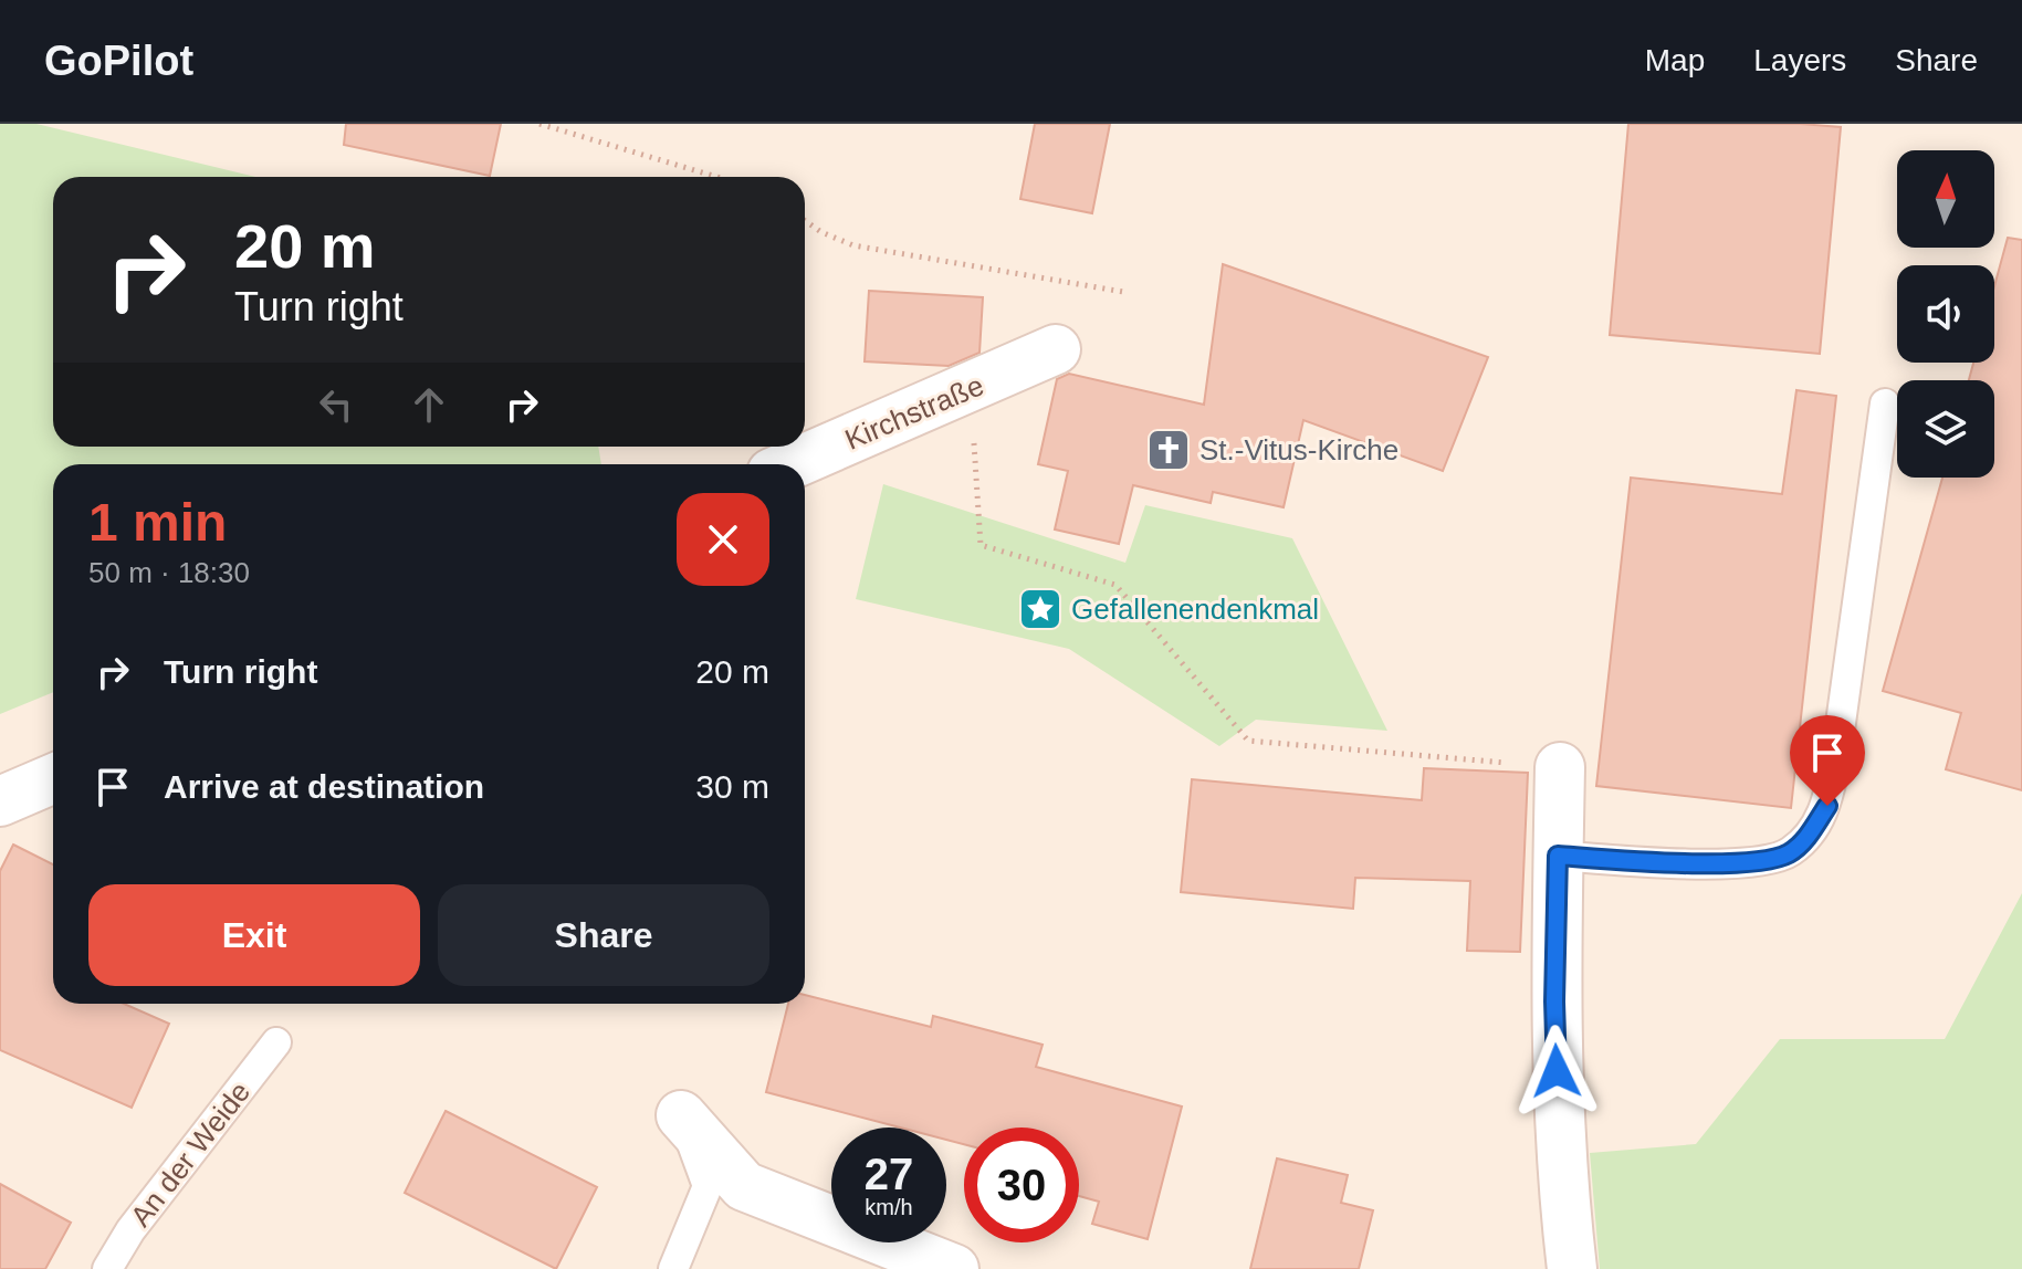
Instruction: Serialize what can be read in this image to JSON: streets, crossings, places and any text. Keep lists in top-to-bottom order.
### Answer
{
  "streets": {
    "street": ["Kirchstraße"],
    "lane": ["An der Weide"]
  },
  "places": {
    "church": ["St.-Vitus-Kirche"],
    "place": ["Gefallenendenkmal"]
  },
  "north": "top",
  "page": {
    "header": "GoPilot",
    "nav": ["Map", "Layers", "Share"],
    "turn": ["20 m", "Turn right"],
    "heading": ["1 min", "50 m · 18:30"],
    "list": [
      {
        "name": "Turn right",
        "value": "20 m"
      },
      {
        "name": "Arrive at destination",
        "value": "30 m"
      }
    ],
    "buttons": ["Exit", "Share"],
    "speed": "27 km/h",
    "limit": "30"
  }
}
